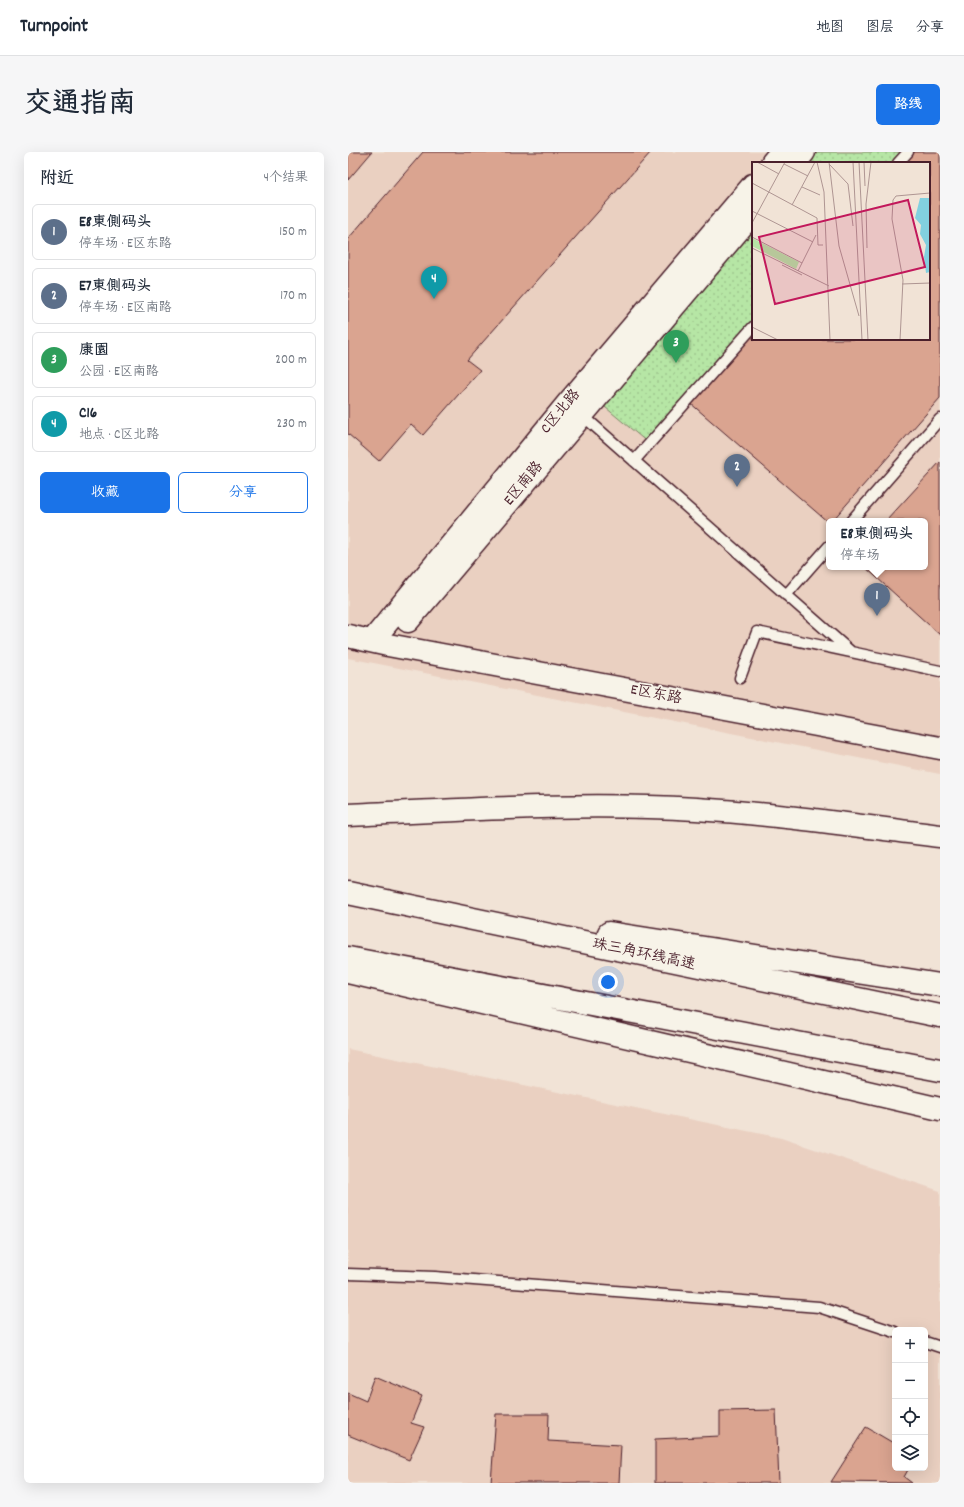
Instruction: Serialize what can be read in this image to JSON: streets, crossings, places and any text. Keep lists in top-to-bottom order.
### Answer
{
  "streets": {
    "main road": ["C区北路", "E区东路", "珠三角环线高速"]
  },
  "crossings": [
    ["C区北路", "E区东路"]
  ],
  "page": {
    "header": "Turnpoint",
    "nav": ["地图", "图层", "分享"],
    "title": "交通指南",
    "buttons": [
      "路线",
      ["收藏", "分享"]
    ],
    "heading": ["附近", "4个结果"],
    "list": [
      {
        "mark": "1",
        "name": "E8東側码头",
        "note": "停车场 · E区东路",
        "value": "150 m"
      },
      {
        "mark": "2",
        "name": "E7東側码头",
        "note": "停车场 · E区南路",
        "value": "170 m"
      },
      {
        "mark": "3",
        "name": "康園",
        "note": "公园 · E区南路",
        "value": "200 m"
      },
      {
        "mark": "4",
        "name": "C16",
        "note": "地点 · C区北路",
        "value": "230 m"
      }
    ],
    "pins": [
      "4",
      "3",
      "2",
      "1"
    ],
    "popup": ["E8東側码头", "停车场"],
    "map_buttons": ["+", "−"]
  }
}
